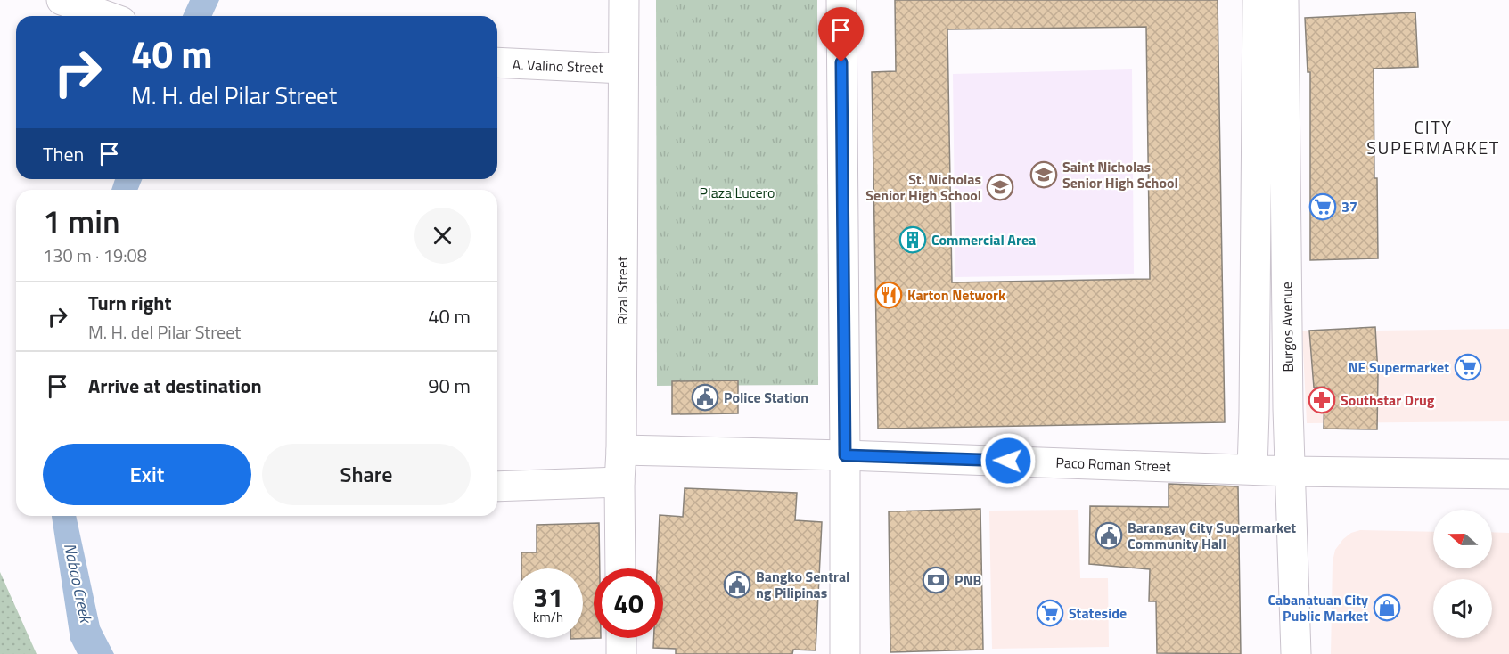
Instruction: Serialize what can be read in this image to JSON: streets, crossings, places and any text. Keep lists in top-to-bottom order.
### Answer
{
  "streets": {
    "street": [
      "A. Valino Street",
      "Rizal Street",
      "Burgos Avenue",
      "Paco Roman Street"
    ]
  },
  "crossings": [
    ["A. Valino Street", "Rizal Street"],
    ["Rizal Street", "Paco Roman Street"],
    ["Burgos Avenue", "Paco Roman Street"]
  ],
  "districts": ["CITY SUPERMARKET"],
  "water": ["Nabao Creek"],
  "parks": ["Plaza Lucero"],
  "places": {
    "school or university": ["Saint Nicholas Senior High School", "St. Nicholas Senior High School"],
    "supermarket": ["37", "NE Supermarket", "Stateside"],
    "building": ["Commercial Area"],
    "restaurant": ["Karton Network"],
    "public building": ["Police Station", "Barangay City Supermarket Community Hall", "Bangko Sentral ng Pilipinas"],
    "pharmacy": ["Southstar Drug"],
    "bank": ["PNB"],
    "shop": ["Cabanatuan City Public Market"]
  },
  "north": "left",
  "page": {
    "turn": ["40 m", "M. H. del Pilar Street"],
    "then": "Then",
    "heading": ["1 min", "130 m · 19:08"],
    "list": [
      {
        "name": "Turn right",
        "note": "M. H. del Pilar Street",
        "value": "40 m"
      },
      {
        "name": "Arrive at destination",
        "value": "90 m"
      }
    ],
    "buttons": ["Exit", "Share"],
    "speed": "31 km/h",
    "limit": "40"
  }
}
